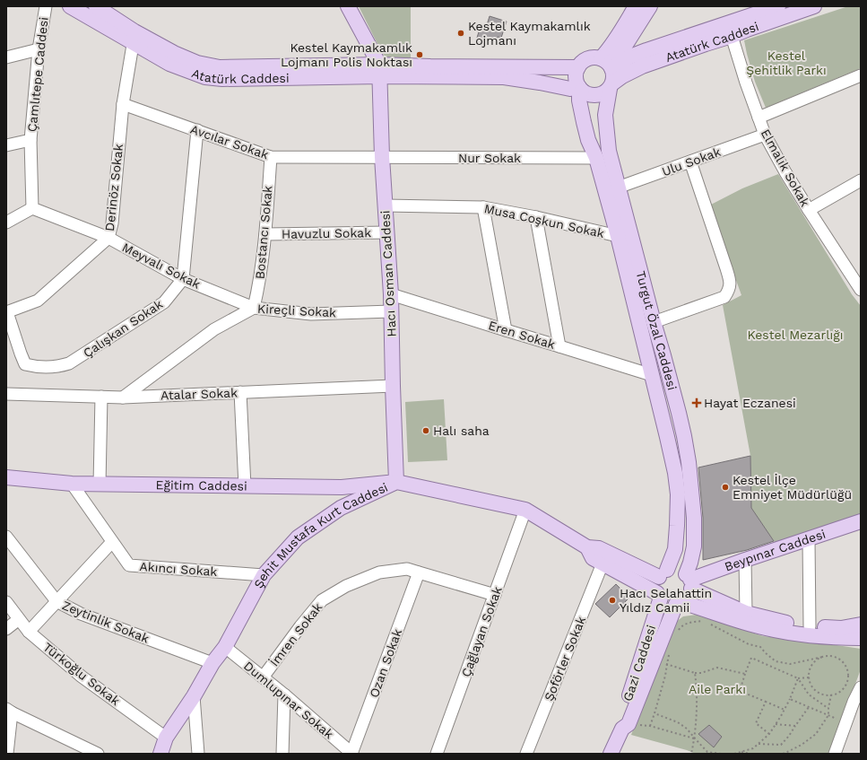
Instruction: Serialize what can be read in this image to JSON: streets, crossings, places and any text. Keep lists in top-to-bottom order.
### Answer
{
  "streets": {
    "main road": [
      "Atatürk Caddesi",
      "Hacı Osman Caddesi",
      "Turgut Özal Caddesi",
      "Eğitim Caddesi",
      "Şehit Mustafa Kurt Caddesi",
      "Beypınar Caddesi",
      "Gazi Caddesi"
    ],
    "street": [
      "Çamlıtepe Caddesi",
      "Avcılar Sokak",
      "Nur Sokak",
      "Ulu Sokak",
      "Elmalık Sokak",
      "Derinöz Sokak",
      "Musa Coşkun Sokak",
      "Bostancı Sokak",
      "Havuzlu Sokak",
      "Meyvalı Sokak",
      "Kireçli Sokak",
      "Çalışkan Sokak",
      "Eren Sokak",
      "Atalar Sokak",
      "Akıncı Sokak",
      "Zeytinlik Sokak",
      "Çağlayan Sokak",
      "İmren Sokak",
      "Şoförler Sokak",
      "Ozan Sokak",
      "Türkoğlu Sokak",
      "Dumlupınar Sokak"
    ]
  },
  "crossings": [
    ["Atatürk Caddesi", "Elmalık Sokak"],
    ["Atatürk Caddesi", "Derinöz Sokak"],
    ["Atatürk Caddesi", "Hacı Osman Caddesi"],
    ["Atatürk Caddesi", "Turgut Özal Caddesi"],
    ["Avcılar Sokak", "Nur Sokak"],
    ["Avcılar Sokak", "Derinöz Sokak"],
    ["Avcılar Sokak", "Bostancı Sokak"],
    ["Avcılar Sokak", "Hacı Osman Caddesi"],
    ["Nur Sokak", "Hacı Osman Caddesi"],
    ["Nur Sokak", "Turgut Özal Caddesi"],
    ["Ulu Sokak", "Elmalık Sokak"],
    ["Ulu Sokak", "Turgut Özal Caddesi"],
    ["Derinöz Sokak", "Meyvalı Sokak"],
    ["Derinöz Sokak", "Çalışkan Sokak"],
    ["Musa Coşkun Sokak", "Hacı Osman Caddesi"],
    ["Musa Coşkun Sokak", "Turgut Özal Caddesi"],
    ["Bostancı Sokak", "Havuzlu Sokak"],
    ["Bostancı Sokak", "Meyvalı Sokak"],
    ["Bostancı Sokak", "Kireçli Sokak"],
    ["Havuzlu Sokak", "Hacı Osman Caddesi"],
    ["Meyvalı Sokak", "Kireçli Sokak"],
    ["Meyvalı Sokak", "Çalışkan Sokak"],
    ["Hacı Osman Caddesi", "Kireçli Sokak"],
    ["Hacı Osman Caddesi", "Eren Sokak"],
    ["Hacı Osman Caddesi", "Atalar Sokak"],
    ["Hacı Osman Caddesi", "Eğitim Caddesi"],
    ["Hacı Osman Caddesi", "Şehit Mustafa Kurt Caddesi"],
    ["Kireçli Sokak", "Atalar Sokak"],
    ["Turgut Özal Caddesi", "Eren Sokak"],
    ["Turgut Özal Caddesi", "Şehit Mustafa Kurt Caddesi"],
    ["Turgut Özal Caddesi", "Beypınar Caddesi"],
    ["Turgut Özal Caddesi", "Gazi Caddesi"],
    ["Eğitim Caddesi", "Şehit Mustafa Kurt Caddesi"],
    ["Eğitim Caddesi", "Akıncı Sokak"],
    ["Şehit Mustafa Kurt Caddesi", "Beypınar Caddesi"],
    ["Şehit Mustafa Kurt Caddesi", "Akıncı Sokak"],
    ["Şehit Mustafa Kurt Caddesi", "Zeytinlik Sokak"],
    ["Şehit Mustafa Kurt Caddesi", "Çağlayan Sokak"],
    ["Şehit Mustafa Kurt Caddesi", "Şoförler Sokak"],
    ["Şehit Mustafa Kurt Caddesi", "Gazi Caddesi"],
    ["Şehit Mustafa Kurt Caddesi", "Türkoğlu Sokak"],
    ["Şehit Mustafa Kurt Caddesi", "Dumlupınar Sokak"],
    ["Beypınar Caddesi", "Gazi Caddesi"],
    ["Çağlayan Sokak", "İmren Sokak"],
    ["İmren Sokak", "Ozan Sokak"],
    ["İmren Sokak", "Dumlupınar Sokak"],
    ["Ozan Sokak", "Dumlupınar Sokak"]
  ],
  "parks": ["Kestel Şehitlik Parkı", "Kestel Mezarlığı", "Aile Parkı"],
  "places": {
    "other": [
      "Kestel Kaymakamlık Lojmanı",
      "Kestel Kaymakamlık Lojmanı Polis Noktası",
      "Halı saha",
      "Kestel İlçe Emniyet Müdürlüğü",
      "Hacı Selahattin Yıldız Camii"
    ],
    "health": ["Hayat Eczanesi"]
  }
}
